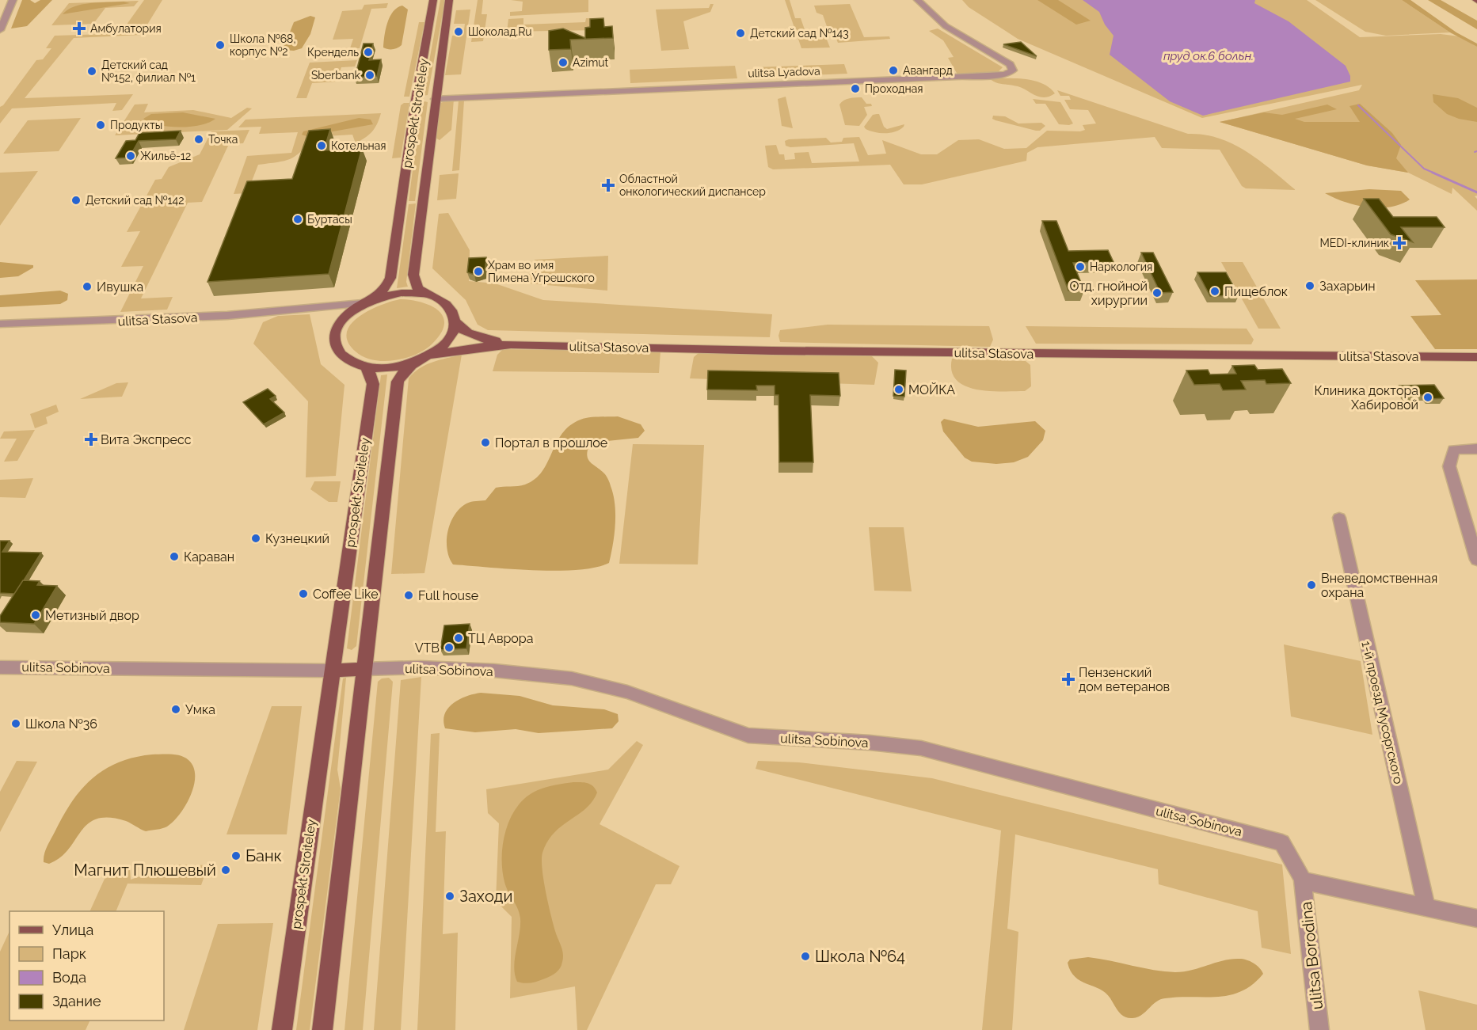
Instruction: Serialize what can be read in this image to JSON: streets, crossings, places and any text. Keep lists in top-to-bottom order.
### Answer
{
  "streets": {
    "main road": ["prospekt Stroiteley", "ulitsa Stasova"],
    "street": [
      "ulitsa Lyadova",
      "ulitsa Sobinova",
      "1-й проезд Мусоргского",
      "ulitsa Borodina"
    ]
  },
  "crossings": [
    ["ulitsa Lyadova", "prospekt Stroiteley"],
    ["prospekt Stroiteley", "ulitsa Stasova"],
    ["prospekt Stroiteley", "ulitsa Sobinova"],
    ["ulitsa Sobinova", "ulitsa Borodina"]
  ],
  "water": ["пруд ок.6 больн."],
  "places": {
    "health": [
      "Амбулатория",
      "Областной онкологический диспансер",
      "MEDI-клиник",
      "Вита Экспресс",
      "Пензенский дом ветеранов"
    ],
    "other": [
      "Шоколад.Ru",
      "Детский сад №143",
      "Школа №68, корпус №2",
      "Крендель",
      "Azimut",
      "Авангард",
      "Детский сад №152, филиал №1",
      "Sberbank",
      "Проходная",
      "Продукты",
      "Точка",
      "Котельная",
      "Жильё-12",
      "Детский сад №142",
      "Буртасы",
      "Наркология",
      "Храм во имя Пимена Угрешского",
      "Захарьин",
      "Ивушка",
      "Пищеблок",
      "Отд. гнойной хирургии",
      "МОЙКА",
      "Клиника доктора Хабировой",
      "Портал в прошлое",
      "Кузнецкий",
      "Караван",
      "Вневедомственная охрана",
      "Coffee Like",
      "Full house",
      "Метизный двор",
      "ТЦ Аврора",
      "VTB",
      "Умка",
      "Школа №36",
      "Банк",
      "Магнит Плюшевый",
      "Заходи",
      "Школа №64"
    ]
  },
  "legend": [
    "Улица",
    "Парк",
    "Вода",
    "Здание"
  ]
}
